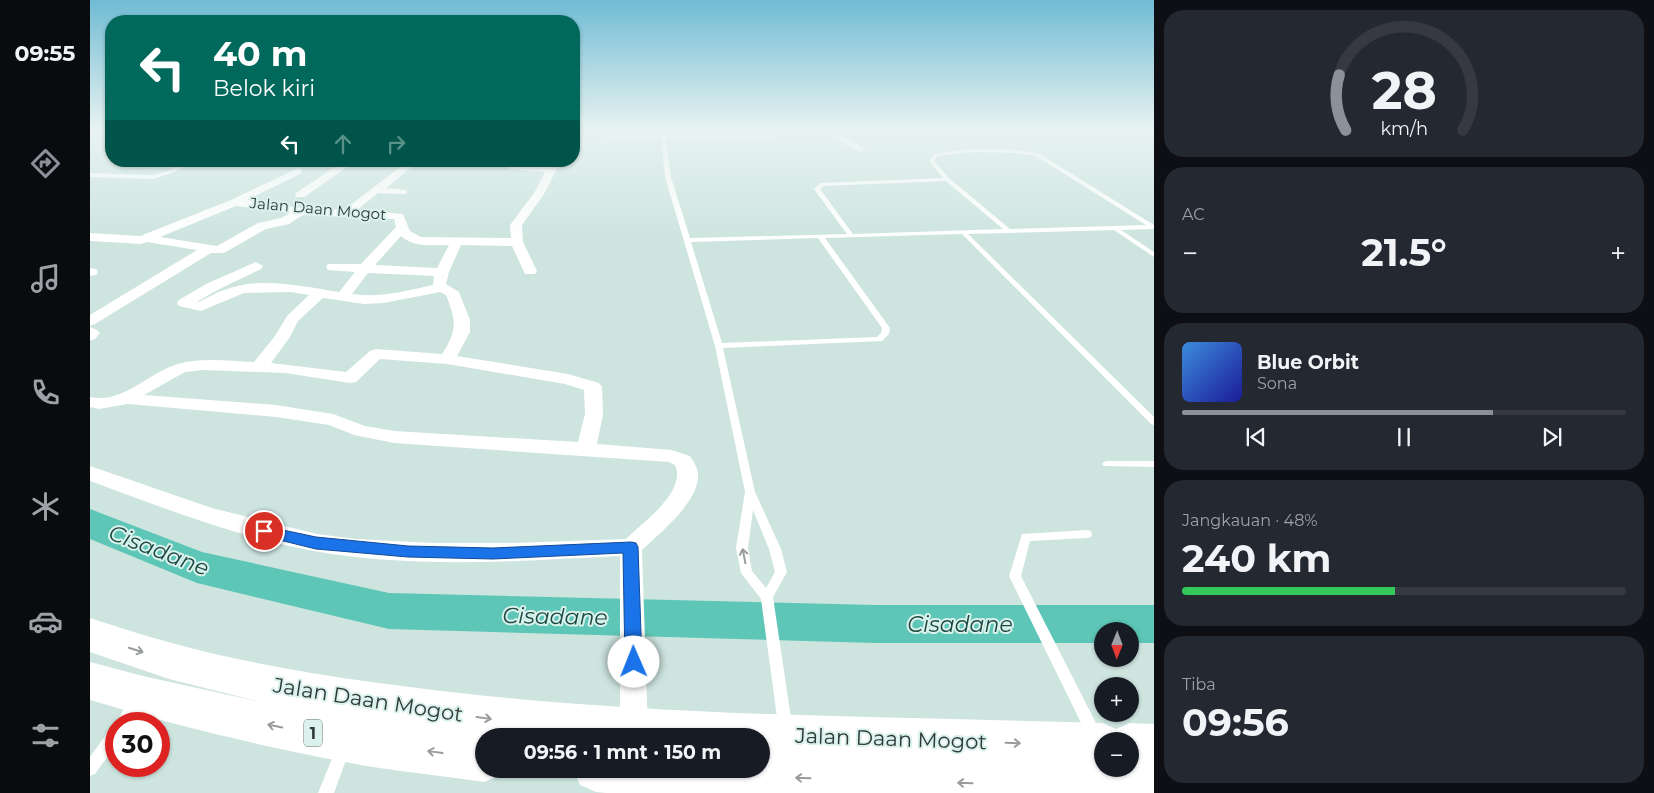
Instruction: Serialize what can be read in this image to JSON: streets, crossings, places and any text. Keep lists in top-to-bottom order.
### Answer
{
  "streets": {
    "highway": ["Jalan Daan Mogot", "1"]
  },
  "water": ["Cisadane"],
  "north": "bottom",
  "page": {
    "tabs": "09:55",
    "turn": ["40 m", "Belok kiri"],
    "tile": [
      "AC",
      ["Jangkauan · 48%", "240 km"],
      ["Tiba", "09:56"]
    ],
    "heat": ["−", "21.5°", "+"],
    "song": ["Blue Orbit", "Sona"],
    "map_buttons": ["+", "−"],
    "limit": "30",
    "trip": "09:56 · 1 mnt · 150 m",
    "gauge": ["28", "km/h"]
  }
}
